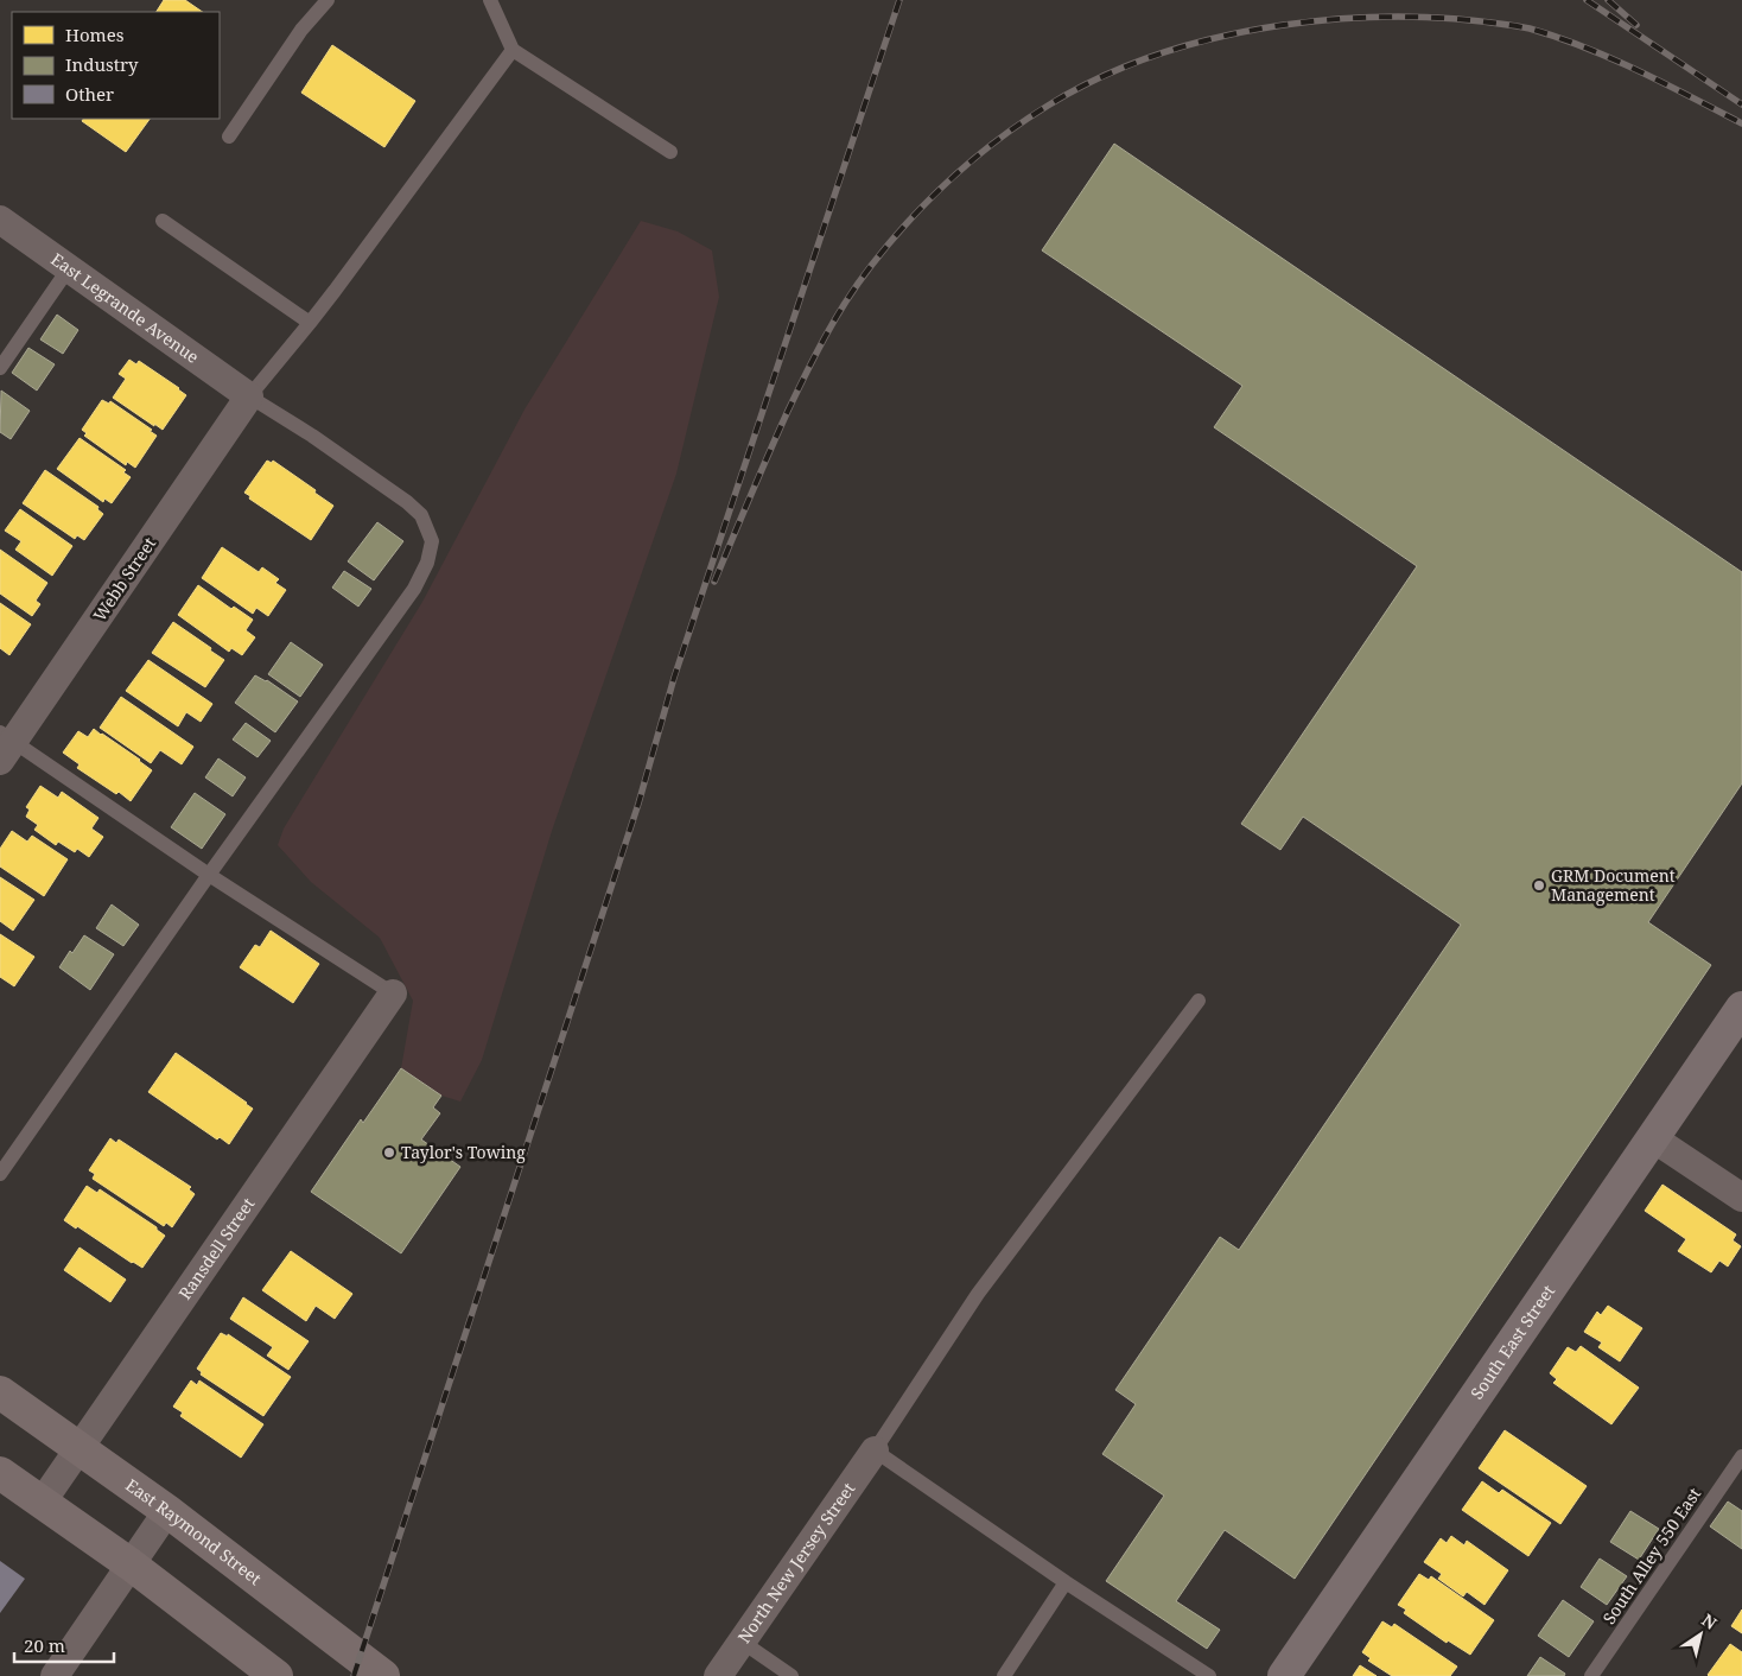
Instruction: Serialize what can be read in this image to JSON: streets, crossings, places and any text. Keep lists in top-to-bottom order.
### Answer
{
  "streets": {
    "main road": ["South East Street", "East Raymond Street"],
    "street": [
      "East Legrande Avenue",
      "Webb Street",
      "Ransdell Street",
      "North New Jersey Street"
    ],
    "lane": ["South Alley 550 East"]
  },
  "crossings": [
    ["East Legrande Avenue", "Webb Street"],
    ["Ransdell Street", "East Raymond Street"]
  ],
  "places": ["GRM Document Management", "Taylor's Towing"],
  "legend": ["Homes", "Industry", "Other"],
  "scale_bar": "20 m",
  "north": "top right"
}
